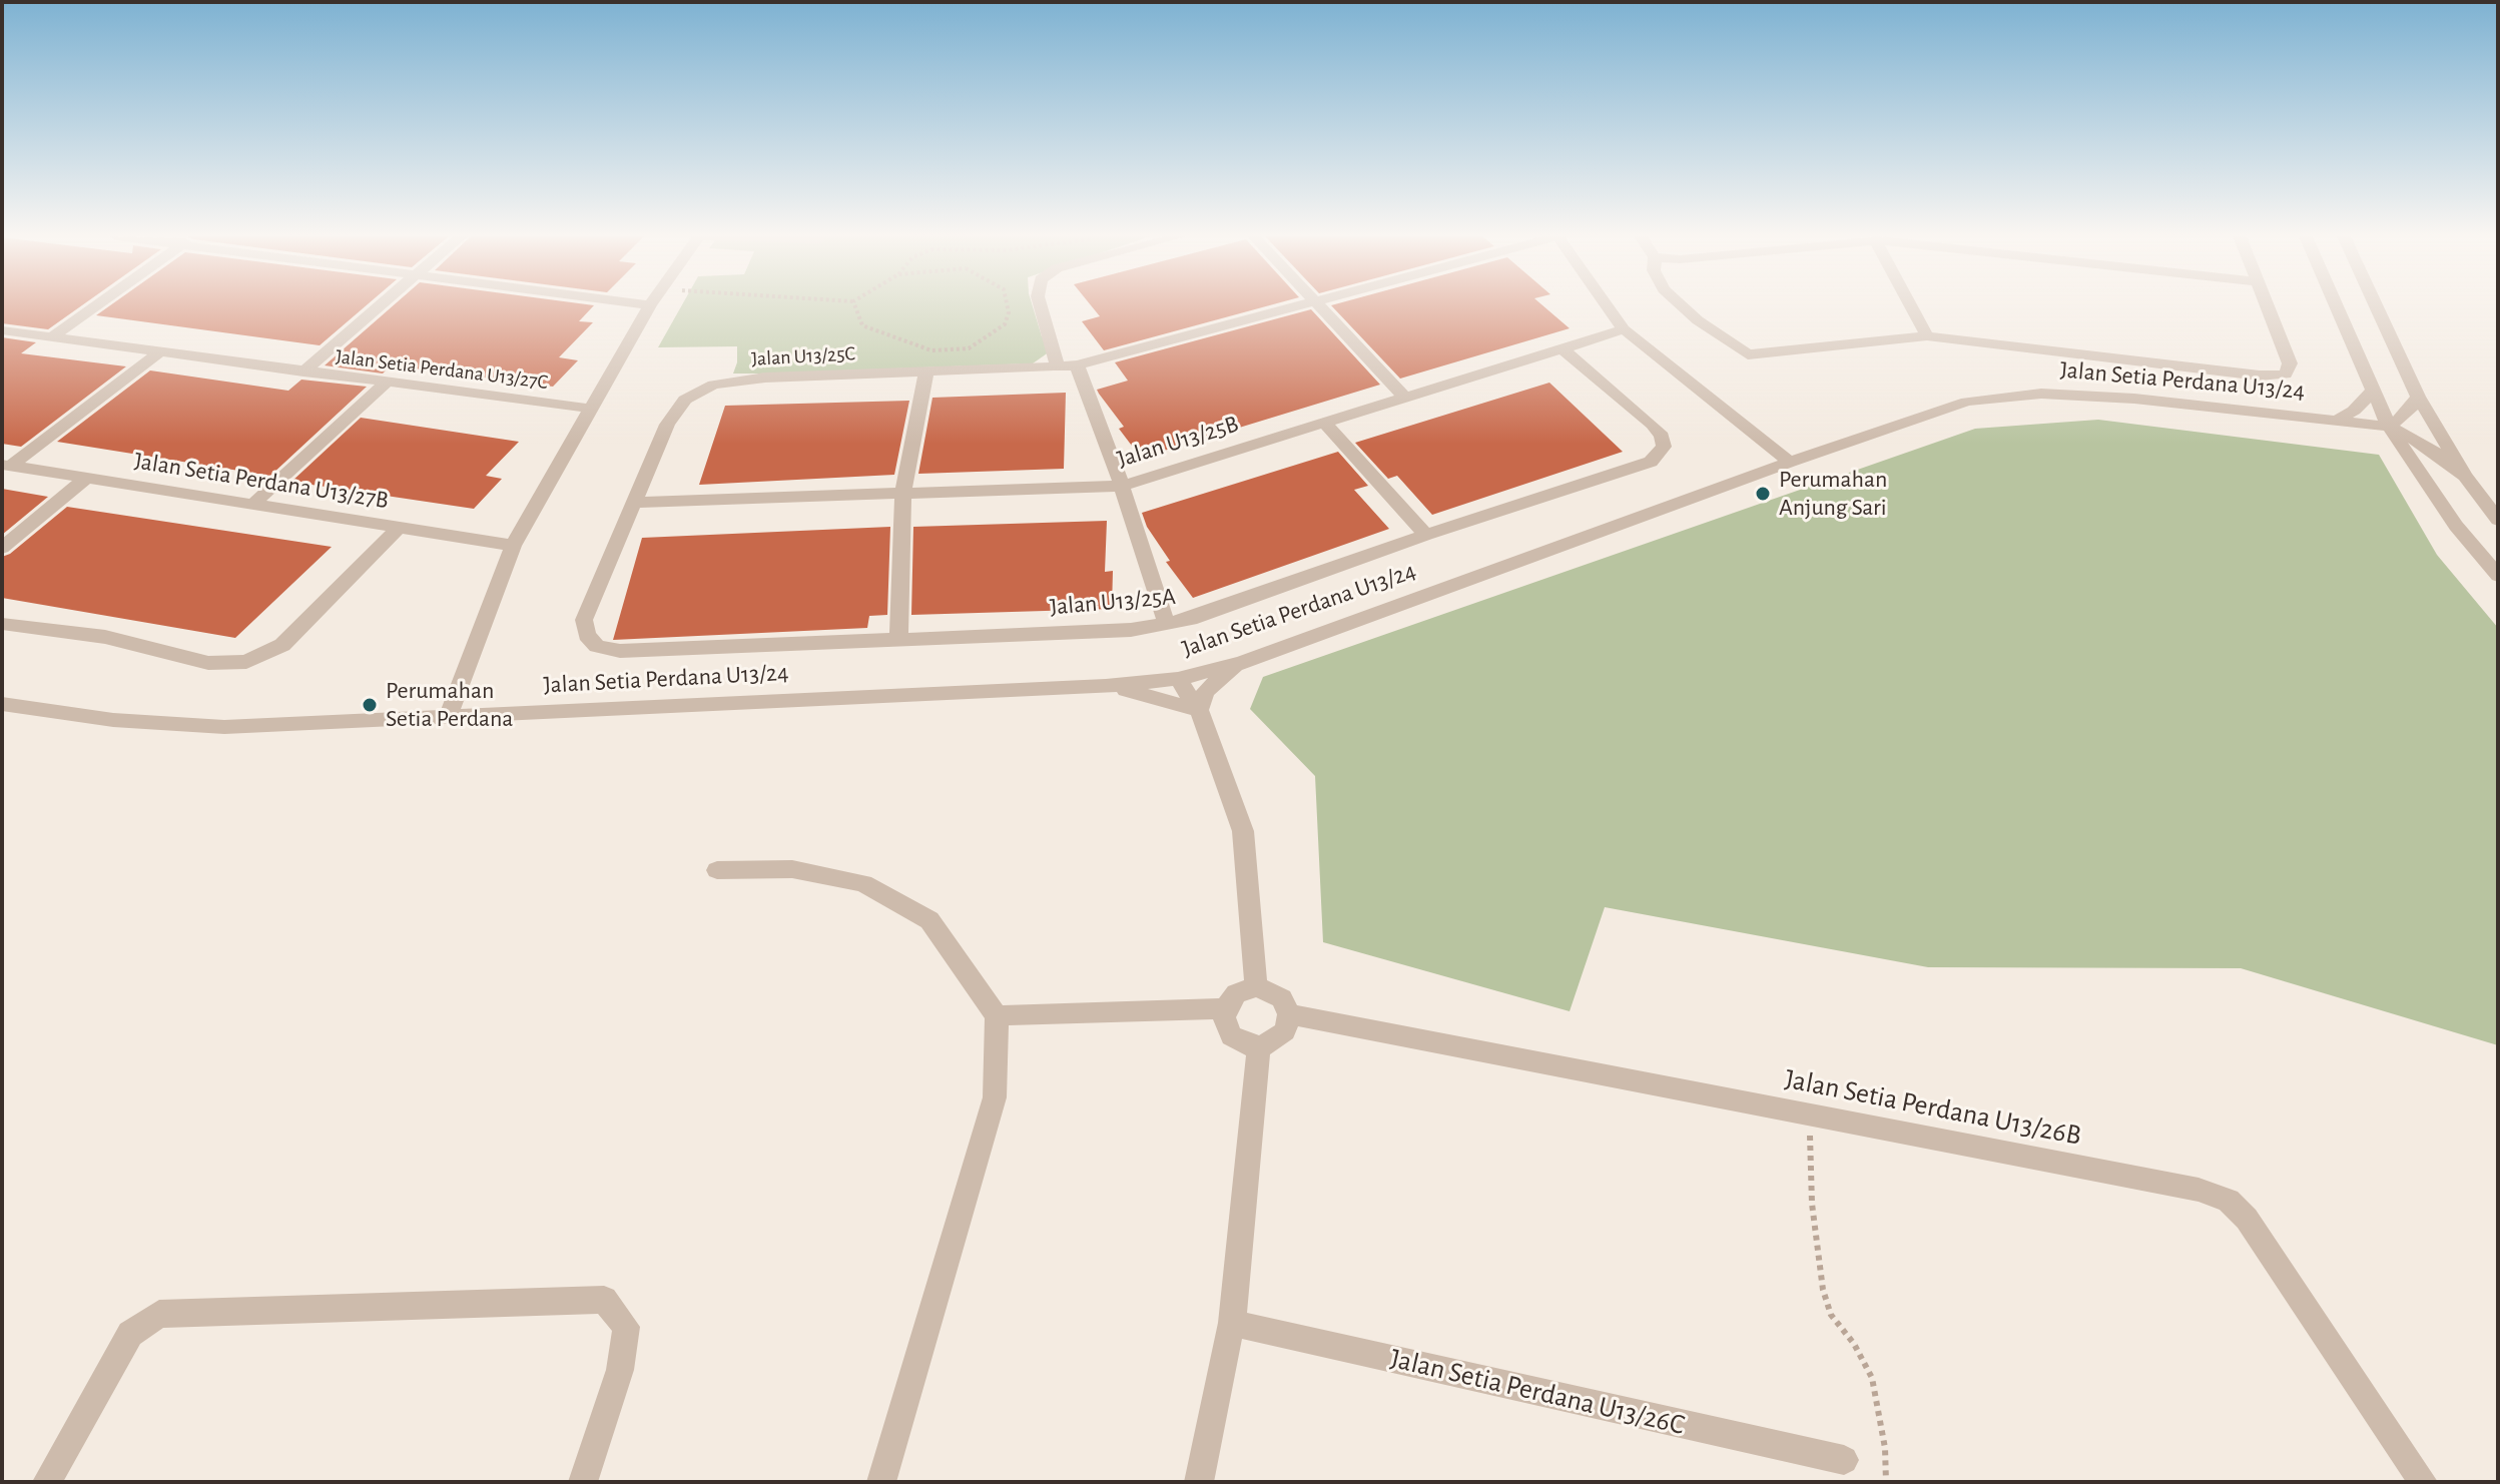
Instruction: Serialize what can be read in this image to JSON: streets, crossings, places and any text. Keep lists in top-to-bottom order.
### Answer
{
  "streets": {
    "street": [
      "Jalan U13/25C",
      "Jalan Setia Perdana U13/27C",
      "Jalan Setia Perdana U13/24",
      "Jalan U13/25B",
      "Jalan Setia Perdana U13/27B",
      "Jalan U13/25A",
      "Jalan Setia Perdana U13/26B",
      "Jalan Setia Perdana U13/26C"
    ]
  },
  "crossings": [
    ["Jalan U13/25C", "Jalan U13/25B"],
    ["Jalan U13/25C", "Jalan U13/25A"],
    ["Jalan U13/25B", "Jalan U13/25A"]
  ],
  "places": ["Perumahan Anjung Sari", "Perumahan Setia Perdana"]
}
